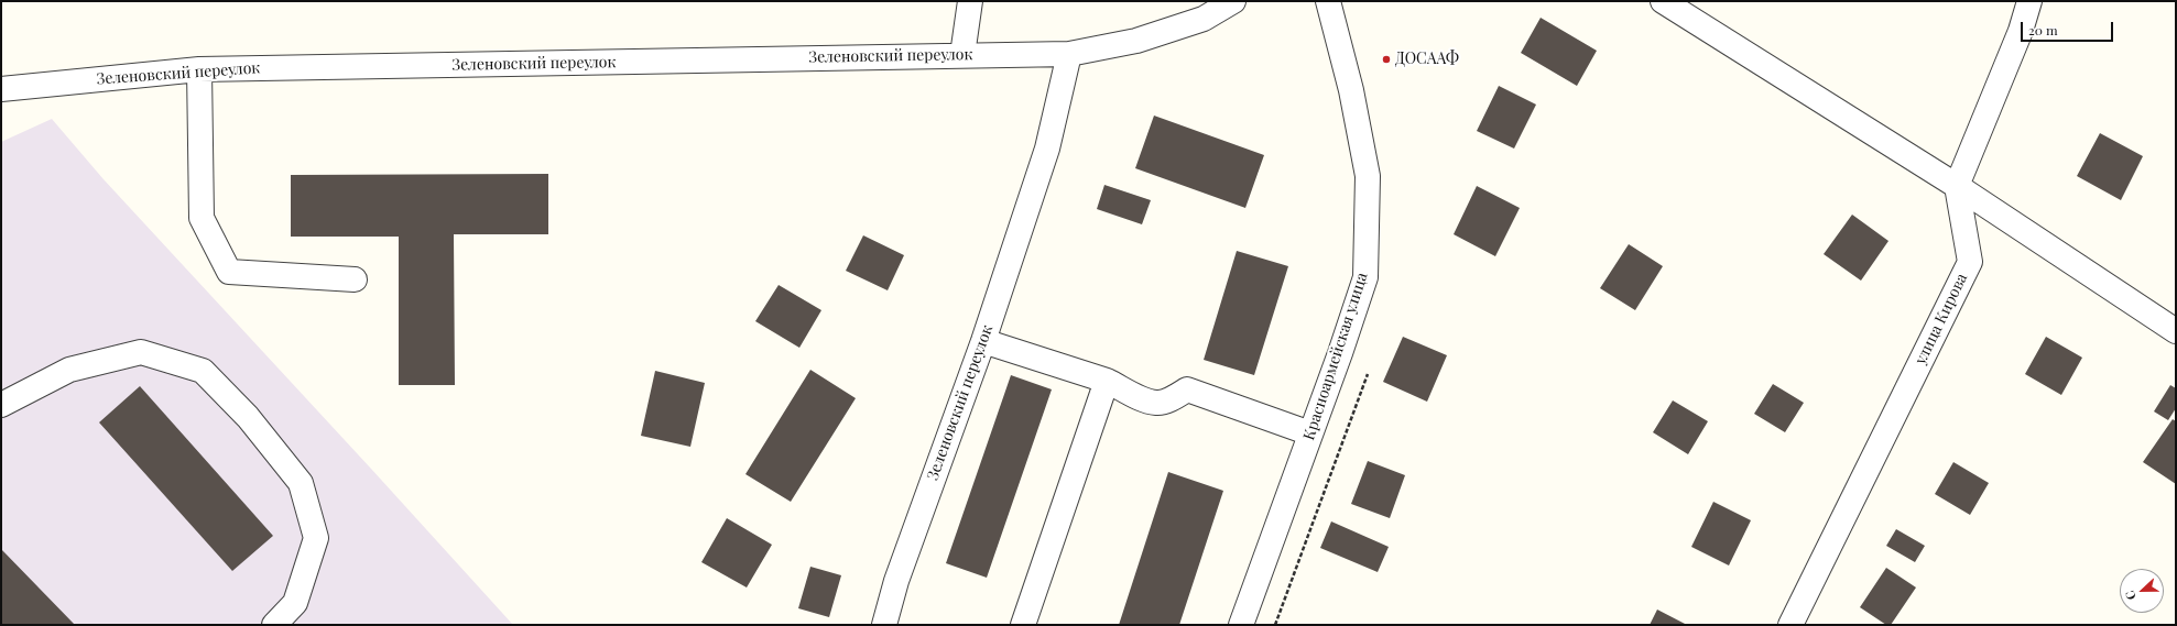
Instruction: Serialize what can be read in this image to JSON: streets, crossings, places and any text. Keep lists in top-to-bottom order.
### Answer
{
  "streets": {
    "street": ["Зеленовский переулок", "улица Кирова", "Красноармейская улица"]
  },
  "places": ["ДОСААФ"],
  "scale_bar": "20 m",
  "north": "left"
}
